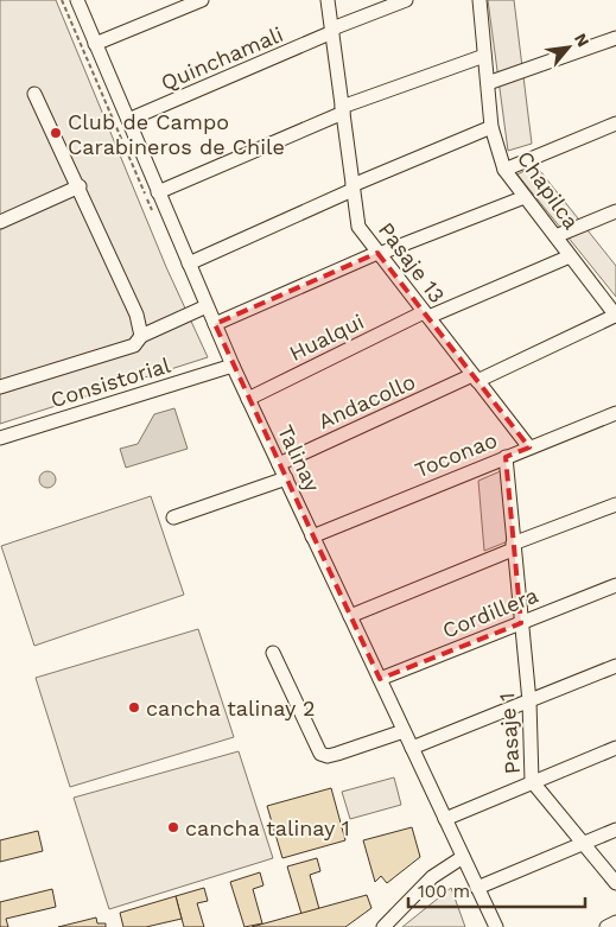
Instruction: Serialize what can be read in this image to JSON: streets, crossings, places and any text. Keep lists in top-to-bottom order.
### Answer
{
  "streets": {
    "street": [
      "Quinchamali",
      "Chapilca",
      "Pasaje 13",
      "Hualqui",
      "Consistorial",
      "Andacollo",
      "Toconao",
      "Talinay",
      "Cordillera",
      "Pasaje 1"
    ]
  },
  "crossings": [
    ["Quinchamali", "Pasaje 13"],
    ["Quinchamali", "Talinay"],
    ["Chapilca", "Hualqui"],
    ["Chapilca", "Andacollo"],
    ["Pasaje 13", "Hualqui"],
    ["Pasaje 13", "Andacollo"],
    ["Pasaje 13", "Toconao"],
    ["Hualqui", "Talinay"],
    ["Consistorial", "Talinay"],
    ["Andacollo", "Talinay"],
    ["Toconao", "Talinay"],
    ["Toconao", "Pasaje 1"],
    ["Talinay", "Cordillera"],
    ["Cordillera", "Pasaje 1"]
  ],
  "places": ["Club de Campo Carabineros de Chile", "cancha talinay 2", "cancha talinay 1"],
  "scale_bar": "100 m",
  "north": "top right"
}
